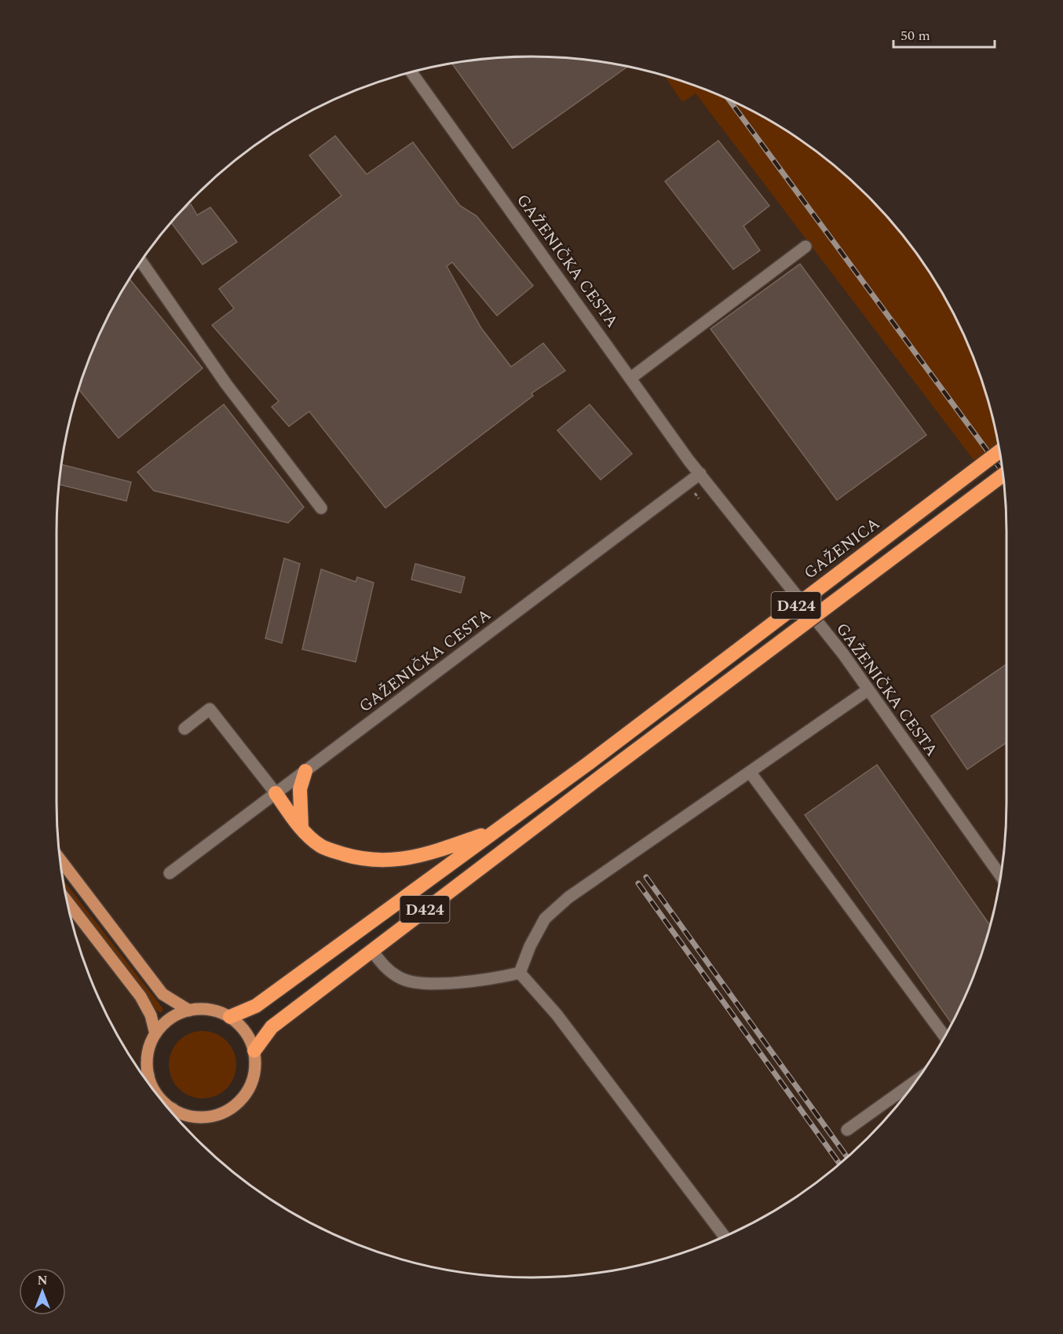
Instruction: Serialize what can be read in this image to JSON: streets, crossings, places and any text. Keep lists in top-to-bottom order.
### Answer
{
  "streets": {
    "highway": ["GAŽENICA", "D424"],
    "street": ["GAŽENIČKA CESTA"]
  },
  "crossings": [
    ["GAŽENICA", "D424"]
  ],
  "scale_bar": "50 m",
  "north": "top"
}
